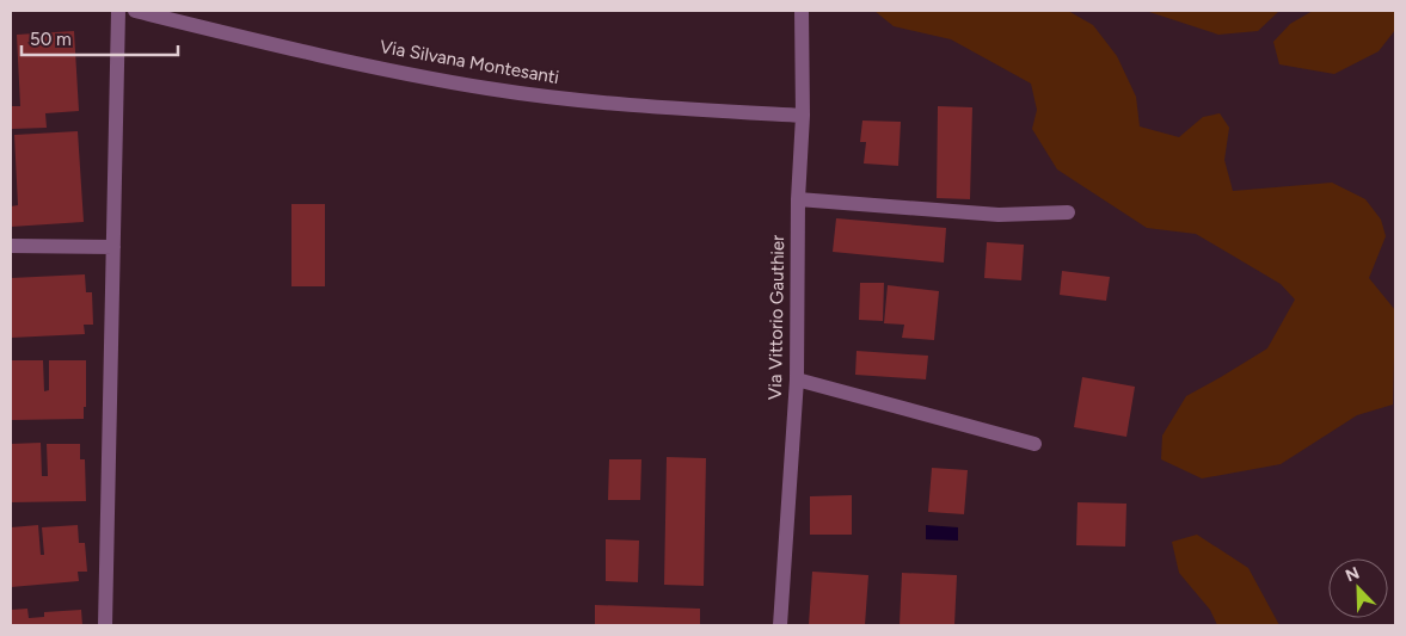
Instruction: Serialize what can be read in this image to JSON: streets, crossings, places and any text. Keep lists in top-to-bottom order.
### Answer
{
  "streets": {
    "street": ["Via Silvana Montesanti", "Via Vittorio Gauthier"]
  },
  "crossings": [
    ["Via Silvana Montesanti", "Via Vittorio Gauthier"]
  ],
  "scale_bar": "50 m",
  "north": "top left"
}
